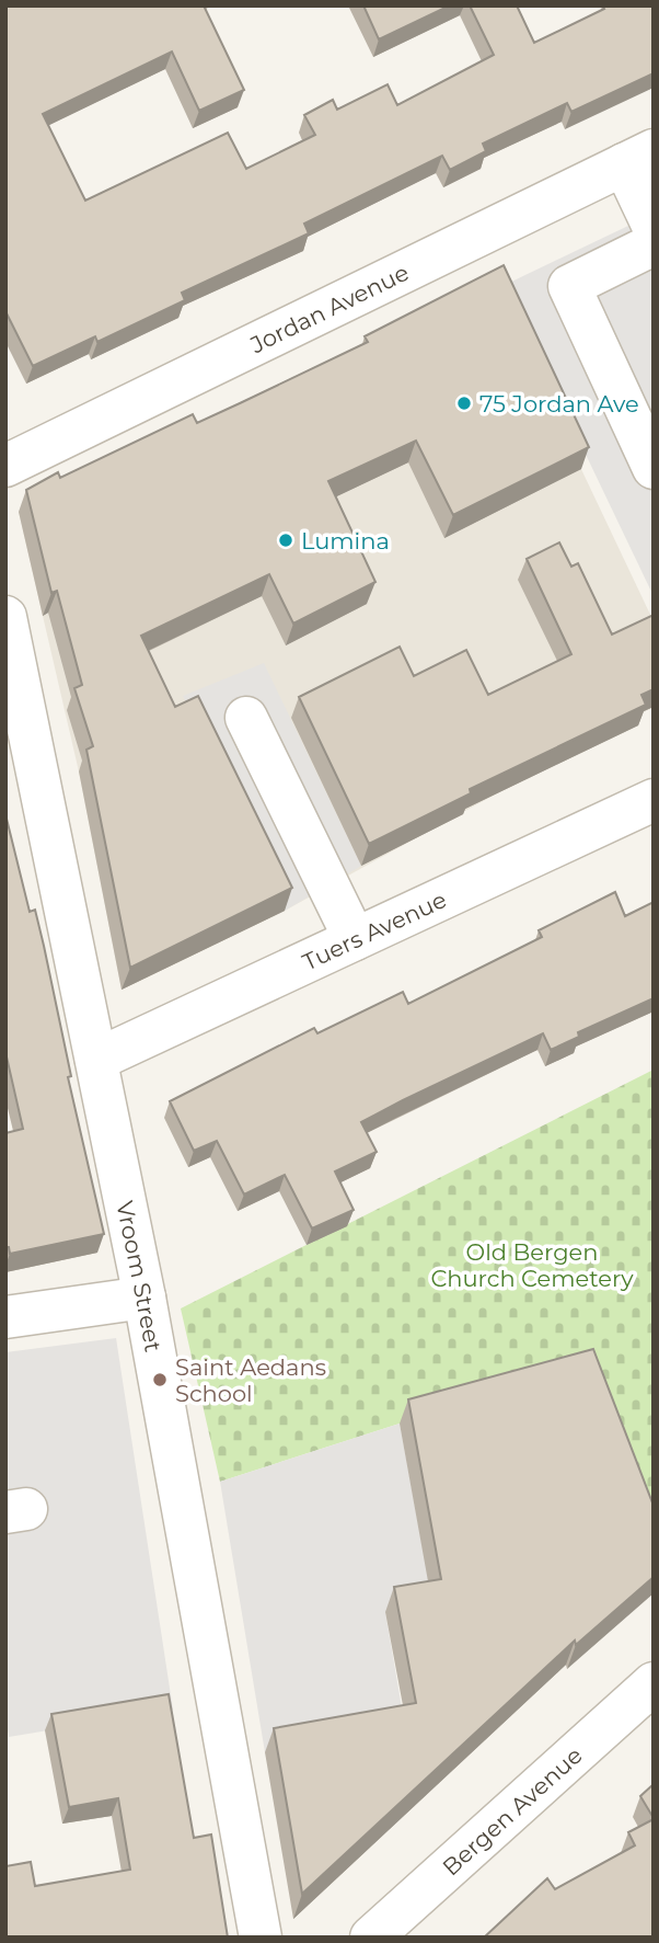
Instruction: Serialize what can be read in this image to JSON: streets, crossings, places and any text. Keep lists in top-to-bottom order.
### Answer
{
  "streets": {
    "street": [
      "Jordan Avenue",
      "Tuers Avenue",
      "Vroom Street",
      "Bergen Avenue"
    ]
  },
  "crossings": [
    ["Tuers Avenue", "Vroom Street"]
  ],
  "parks": ["Old Bergen Church Cemetery"],
  "places": ["75 Jordan Ave", "Lumina", "Saint Aedans School"]
}
